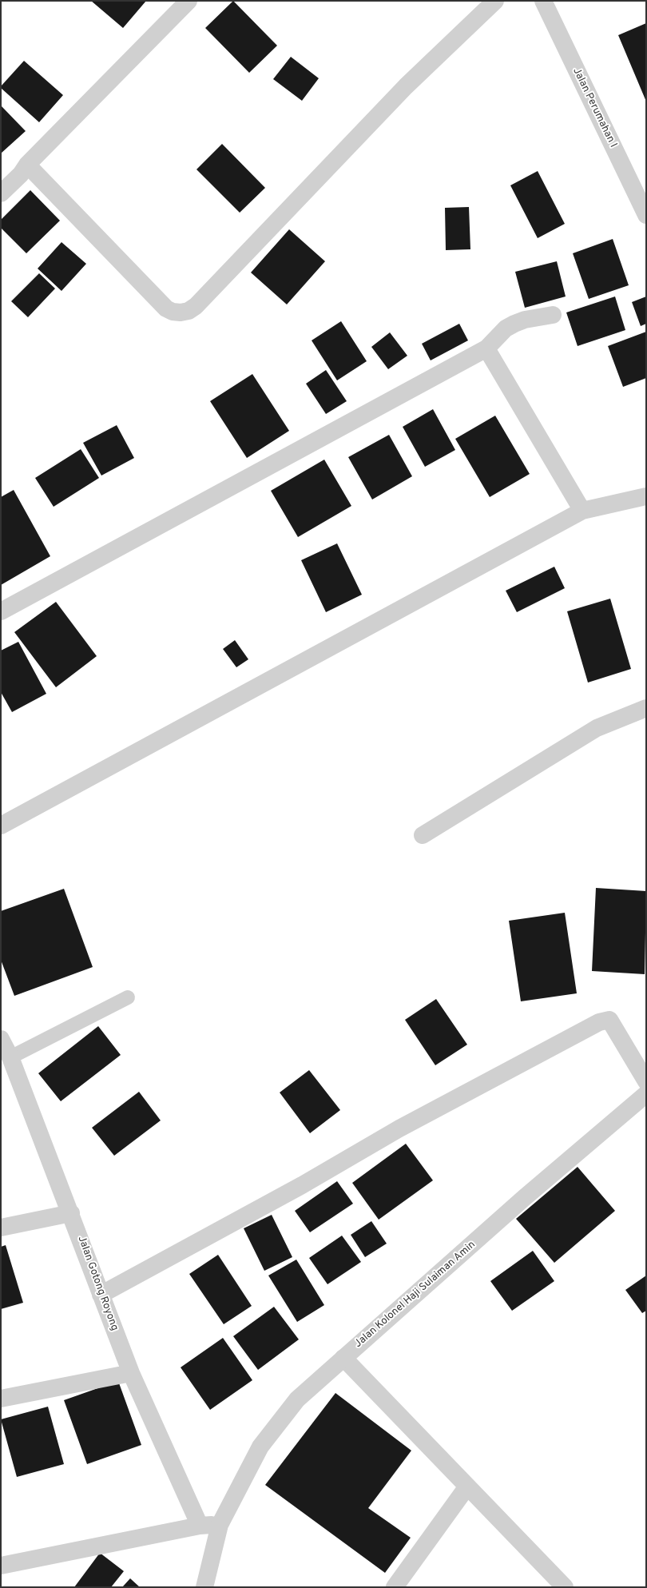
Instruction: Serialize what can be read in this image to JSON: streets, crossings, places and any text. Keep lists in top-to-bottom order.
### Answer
{
  "streets": {
    "street": ["Jalan Perumahan I", "Jalan Gotong Royong", "Jalan Kolonel Haji Sulaiman Amin"]
  }
}
